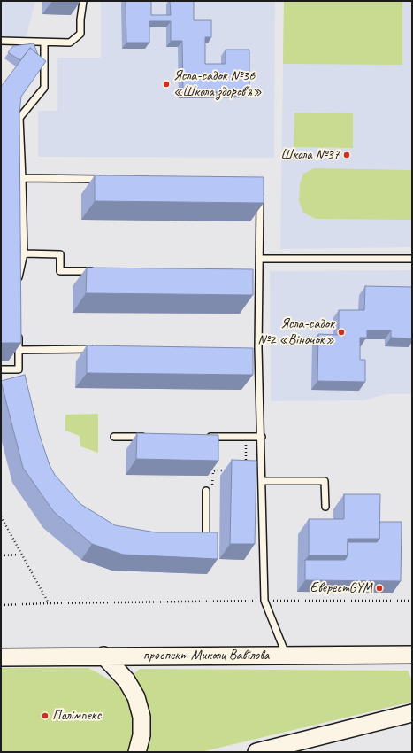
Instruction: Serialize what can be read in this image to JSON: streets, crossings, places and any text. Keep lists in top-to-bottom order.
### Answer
{
  "streets": {
    "main road": ["проспект Миколи Вавілова"]
  },
  "places": [
    "Ясла-садок №36 «Школа здоров’я»",
    "Школа №37",
    "Ясла-садок №2 «Віночок»",
    "ЕверестGYM",
    "Полімпекс"
  ]
}
